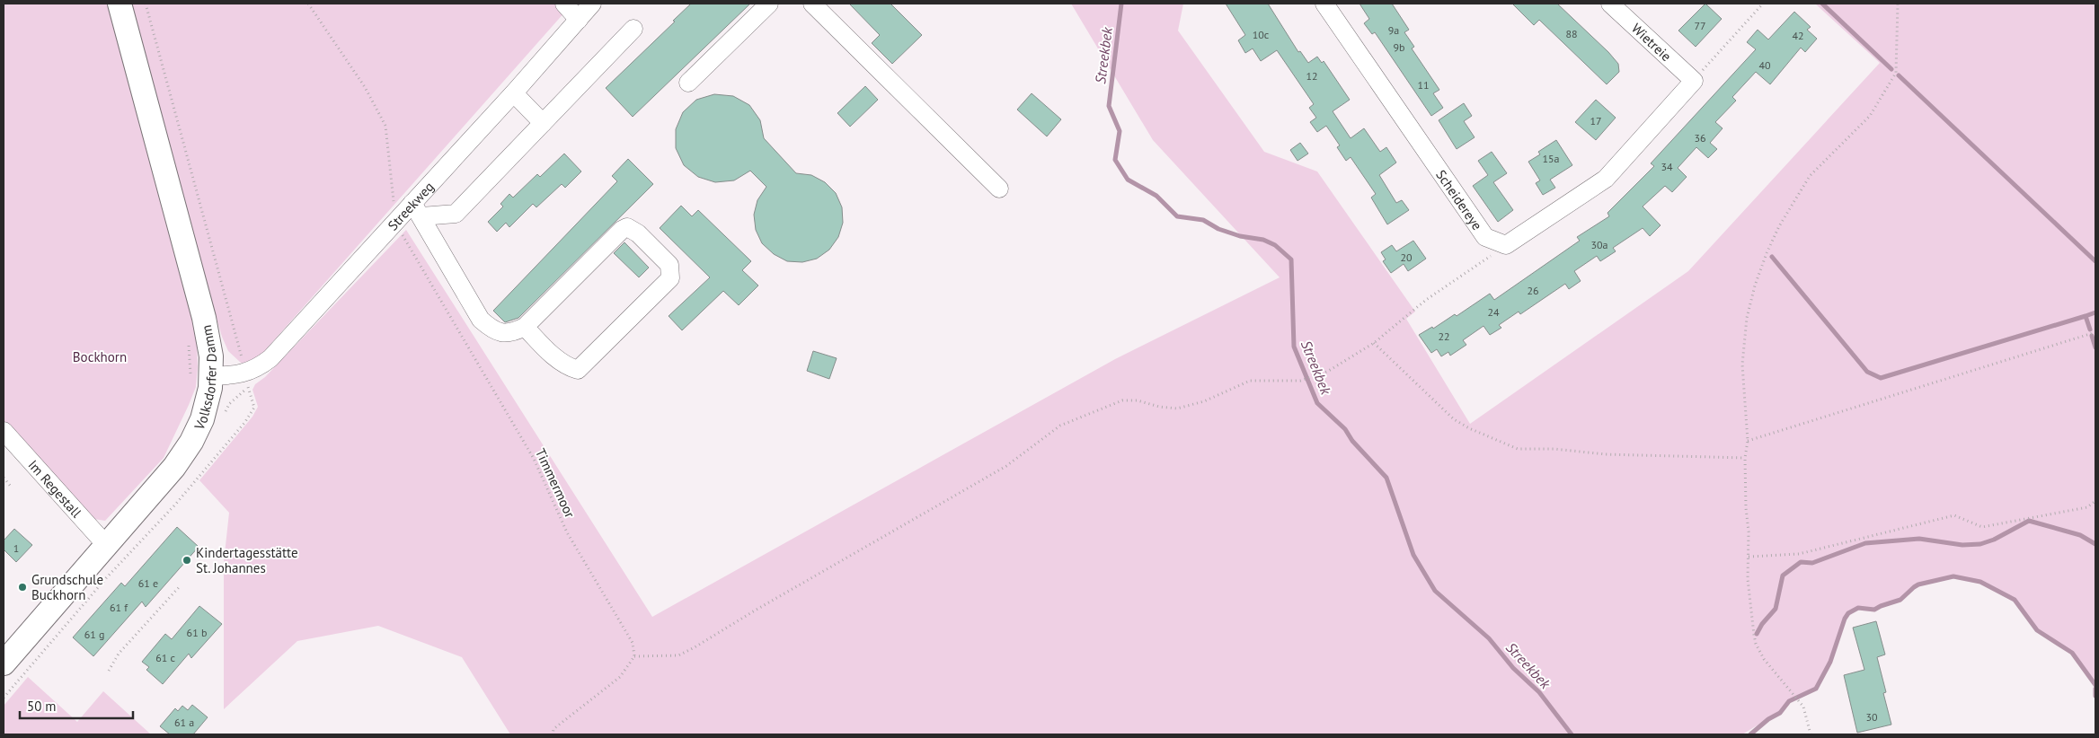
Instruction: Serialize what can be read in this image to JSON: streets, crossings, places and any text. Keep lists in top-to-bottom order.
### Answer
{
  "streets": {
    "main road": ["Volksdorfer Damm"],
    "street": [
      "Wietreie",
      "Scheidereye",
      "Streekweg",
      "Im Regestall"
    ],
    "path": ["Timmermoor"]
  },
  "crossings": [
    ["Streekweg", "Volksdorfer Damm"],
    ["Streekweg", "Timmermoor"],
    ["Volksdorfer Damm", "Im Regestall"]
  ],
  "water": ["Streekbek"],
  "parks": ["Bockhorn"],
  "places": ["Kindertagesstätte St. Johannes", "Grundschule Buckhorn"],
  "house_numbers": [
    "77",
    "9a",
    "88",
    "10c",
    "42",
    "9b",
    "40",
    "12",
    "11",
    "17",
    "36",
    "15a",
    "34",
    "30a",
    "20",
    "26",
    "24",
    "22",
    "1",
    "61 e",
    "61 f",
    "61 b",
    "61 g",
    "61 c",
    "30",
    "61 a"
  ],
  "scale_bar": "50 m"
}
